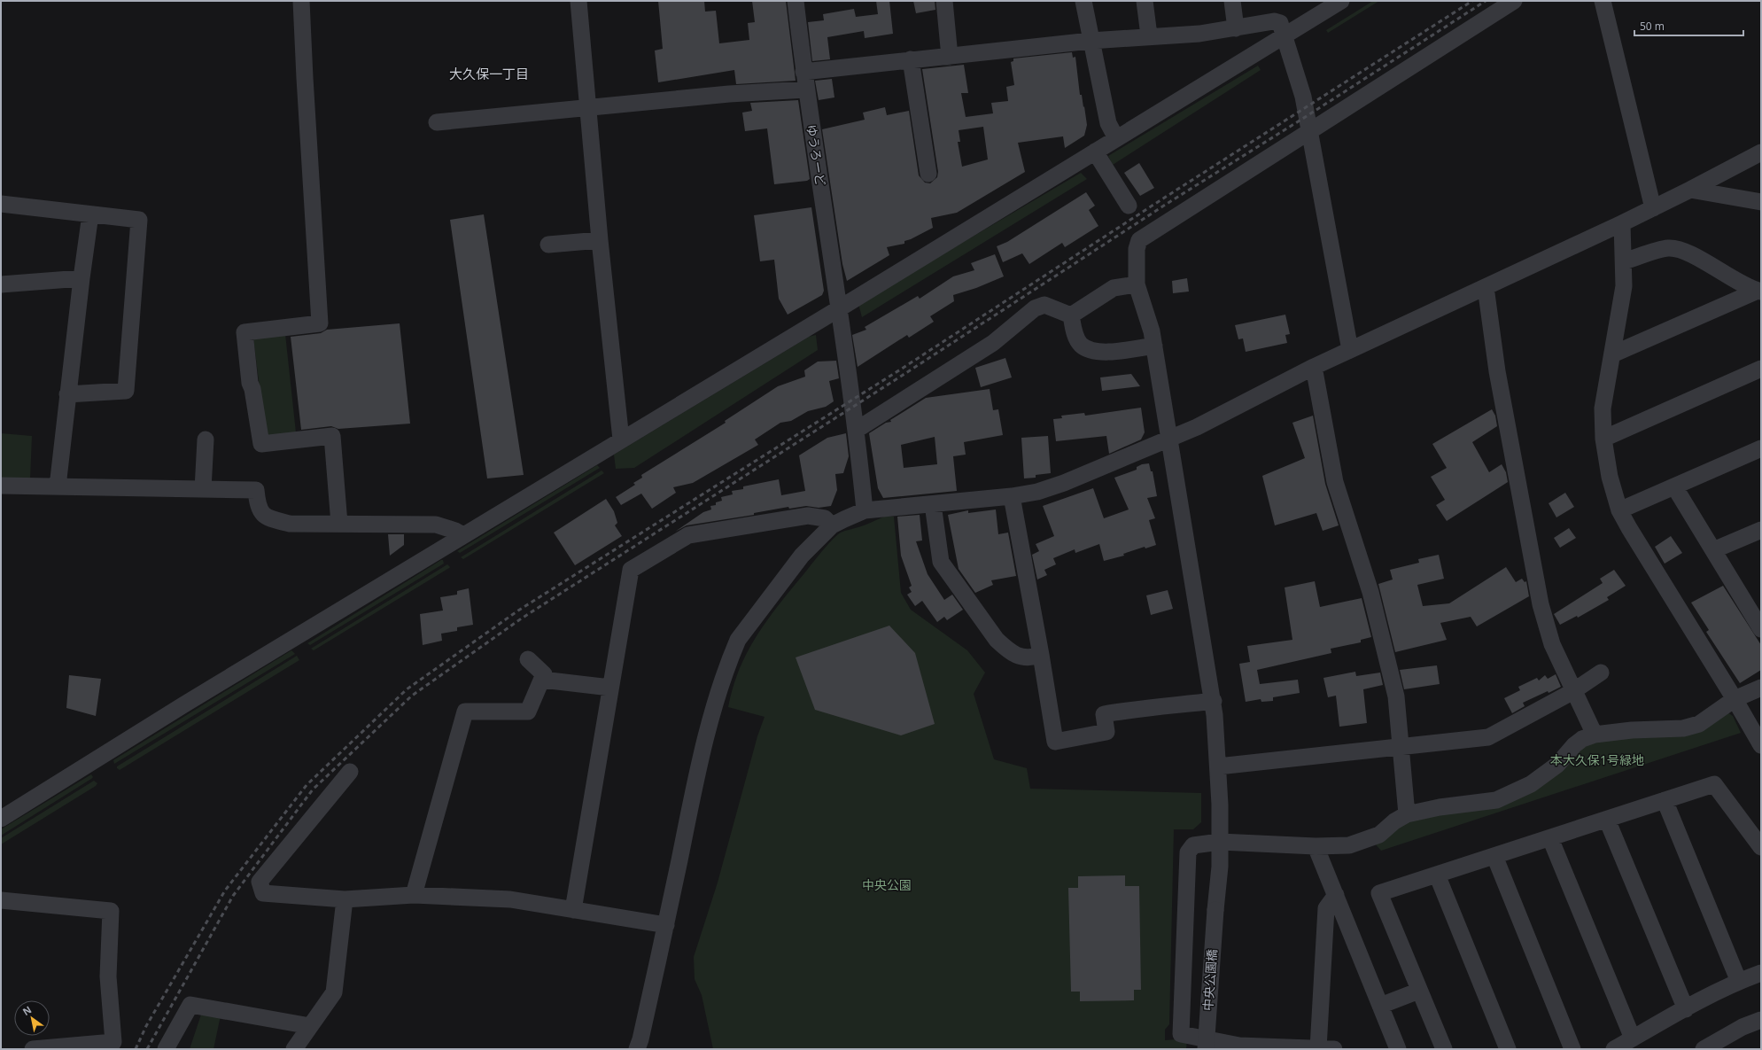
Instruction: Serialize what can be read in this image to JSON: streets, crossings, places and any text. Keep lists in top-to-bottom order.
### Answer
{
  "streets": {
    "street": ["ゆうろーど", "中央公園橋"]
  },
  "districts": ["大久保一丁目"],
  "parks": ["本大久保1号緑地", "中央公園"],
  "scale_bar": "50 m",
  "north": "top left"
}
